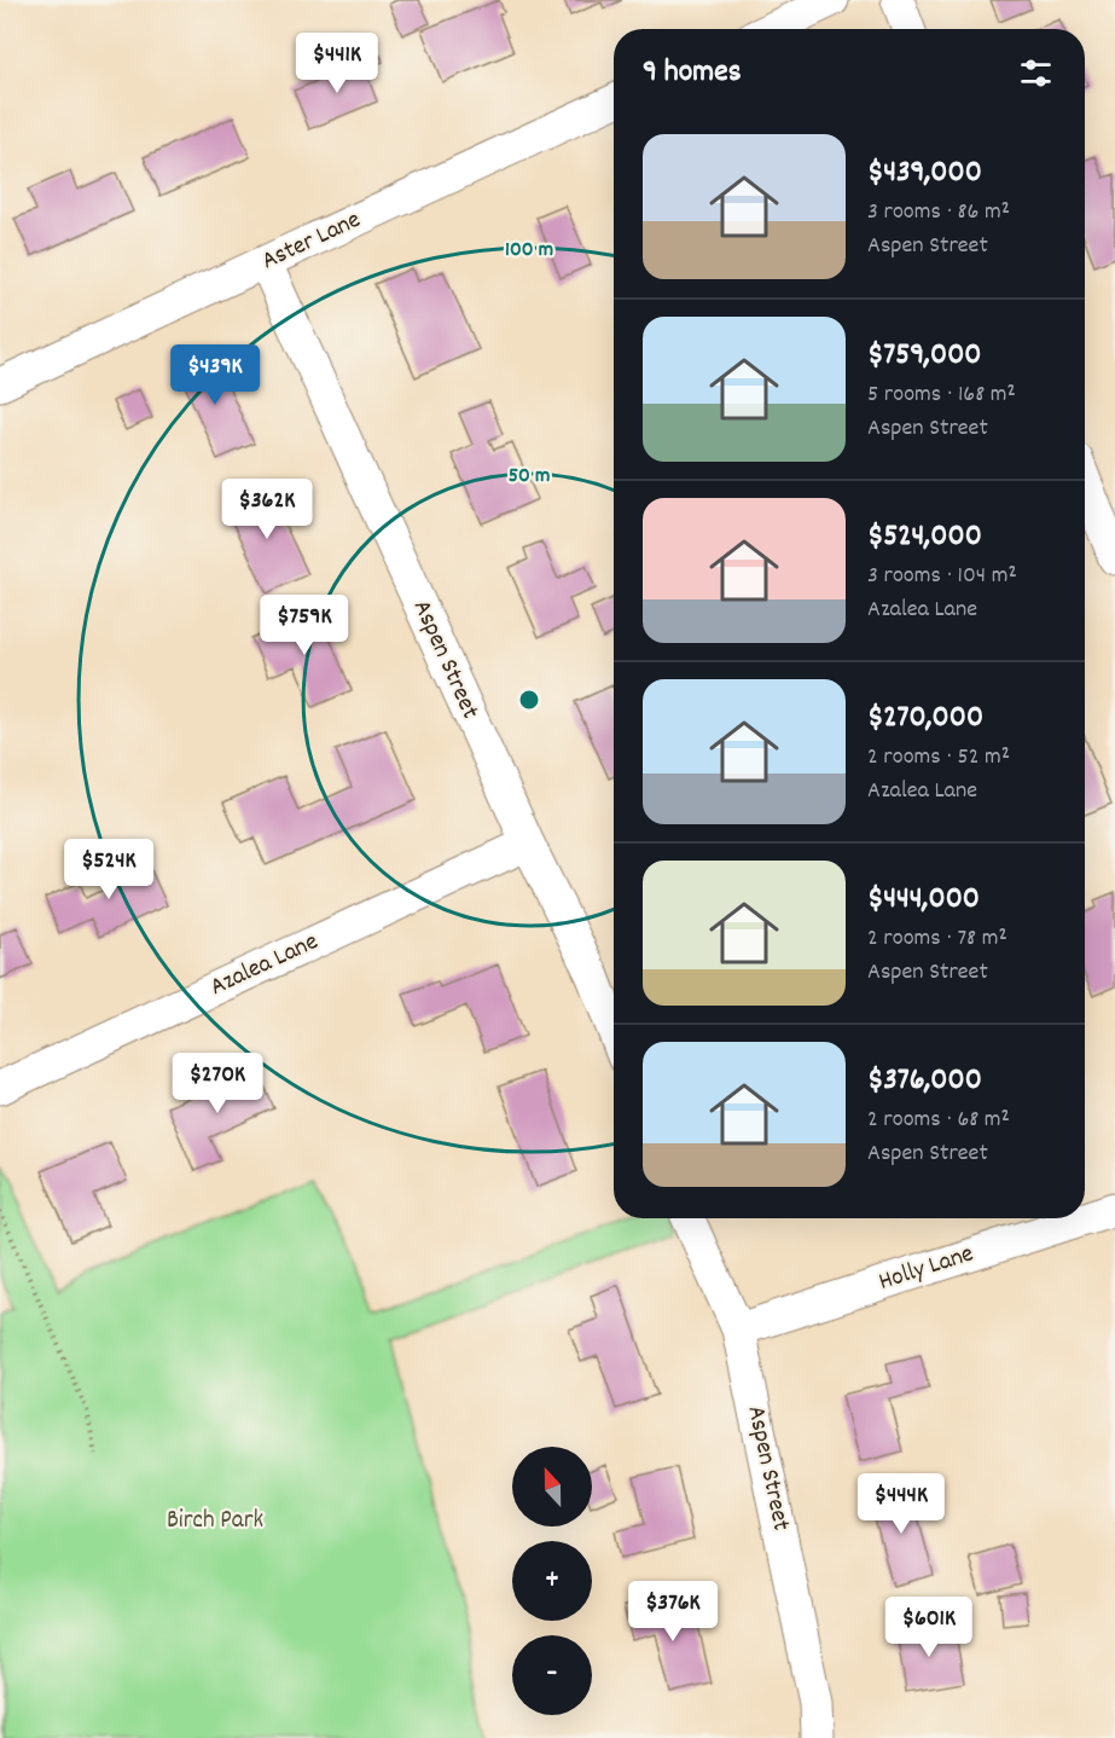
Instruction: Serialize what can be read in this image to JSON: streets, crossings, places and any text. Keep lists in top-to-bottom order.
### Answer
{
  "streets": {
    "street": [
      "Aster Lane",
      "Aspen Street",
      "Azalea Lane",
      "Holly Lane"
    ]
  },
  "crossings": [
    ["Aster Lane", "Aspen Street"],
    ["Aspen Street", "Azalea Lane"],
    ["Aspen Street", "Holly Lane"]
  ],
  "parks": ["Birch Park"],
  "north": "top",
  "page": {
    "heading": "9 homes",
    "price": [
      "$441K",
      "$439K",
      "$362K",
      "$759K",
      "$524K",
      "$270K",
      "$444K",
      "$376K",
      "$601K"
    ],
    "list": [
      {
        "name": "$439,000",
        "note": "3 rooms · 86 m² · Aspen Street"
      },
      {
        "name": "$759,000",
        "note": "5 rooms · 168 m² · Aspen Street"
      },
      {
        "name": "$524,000",
        "note": "3 rooms · 104 m² · Azalea Lane"
      },
      {
        "name": "$270,000",
        "note": "2 rooms · 52 m² · Azalea Lane"
      },
      {
        "name": "$444,000",
        "note": "2 rooms · 78 m² · Aspen Street"
      },
      {
        "name": "$376,000",
        "note": "2 rooms · 68 m² · Aspen Street"
      }
    ],
    "map_buttons": ["+", "−"]
  },
  "rings": ["100 m", "50 m"]
}
